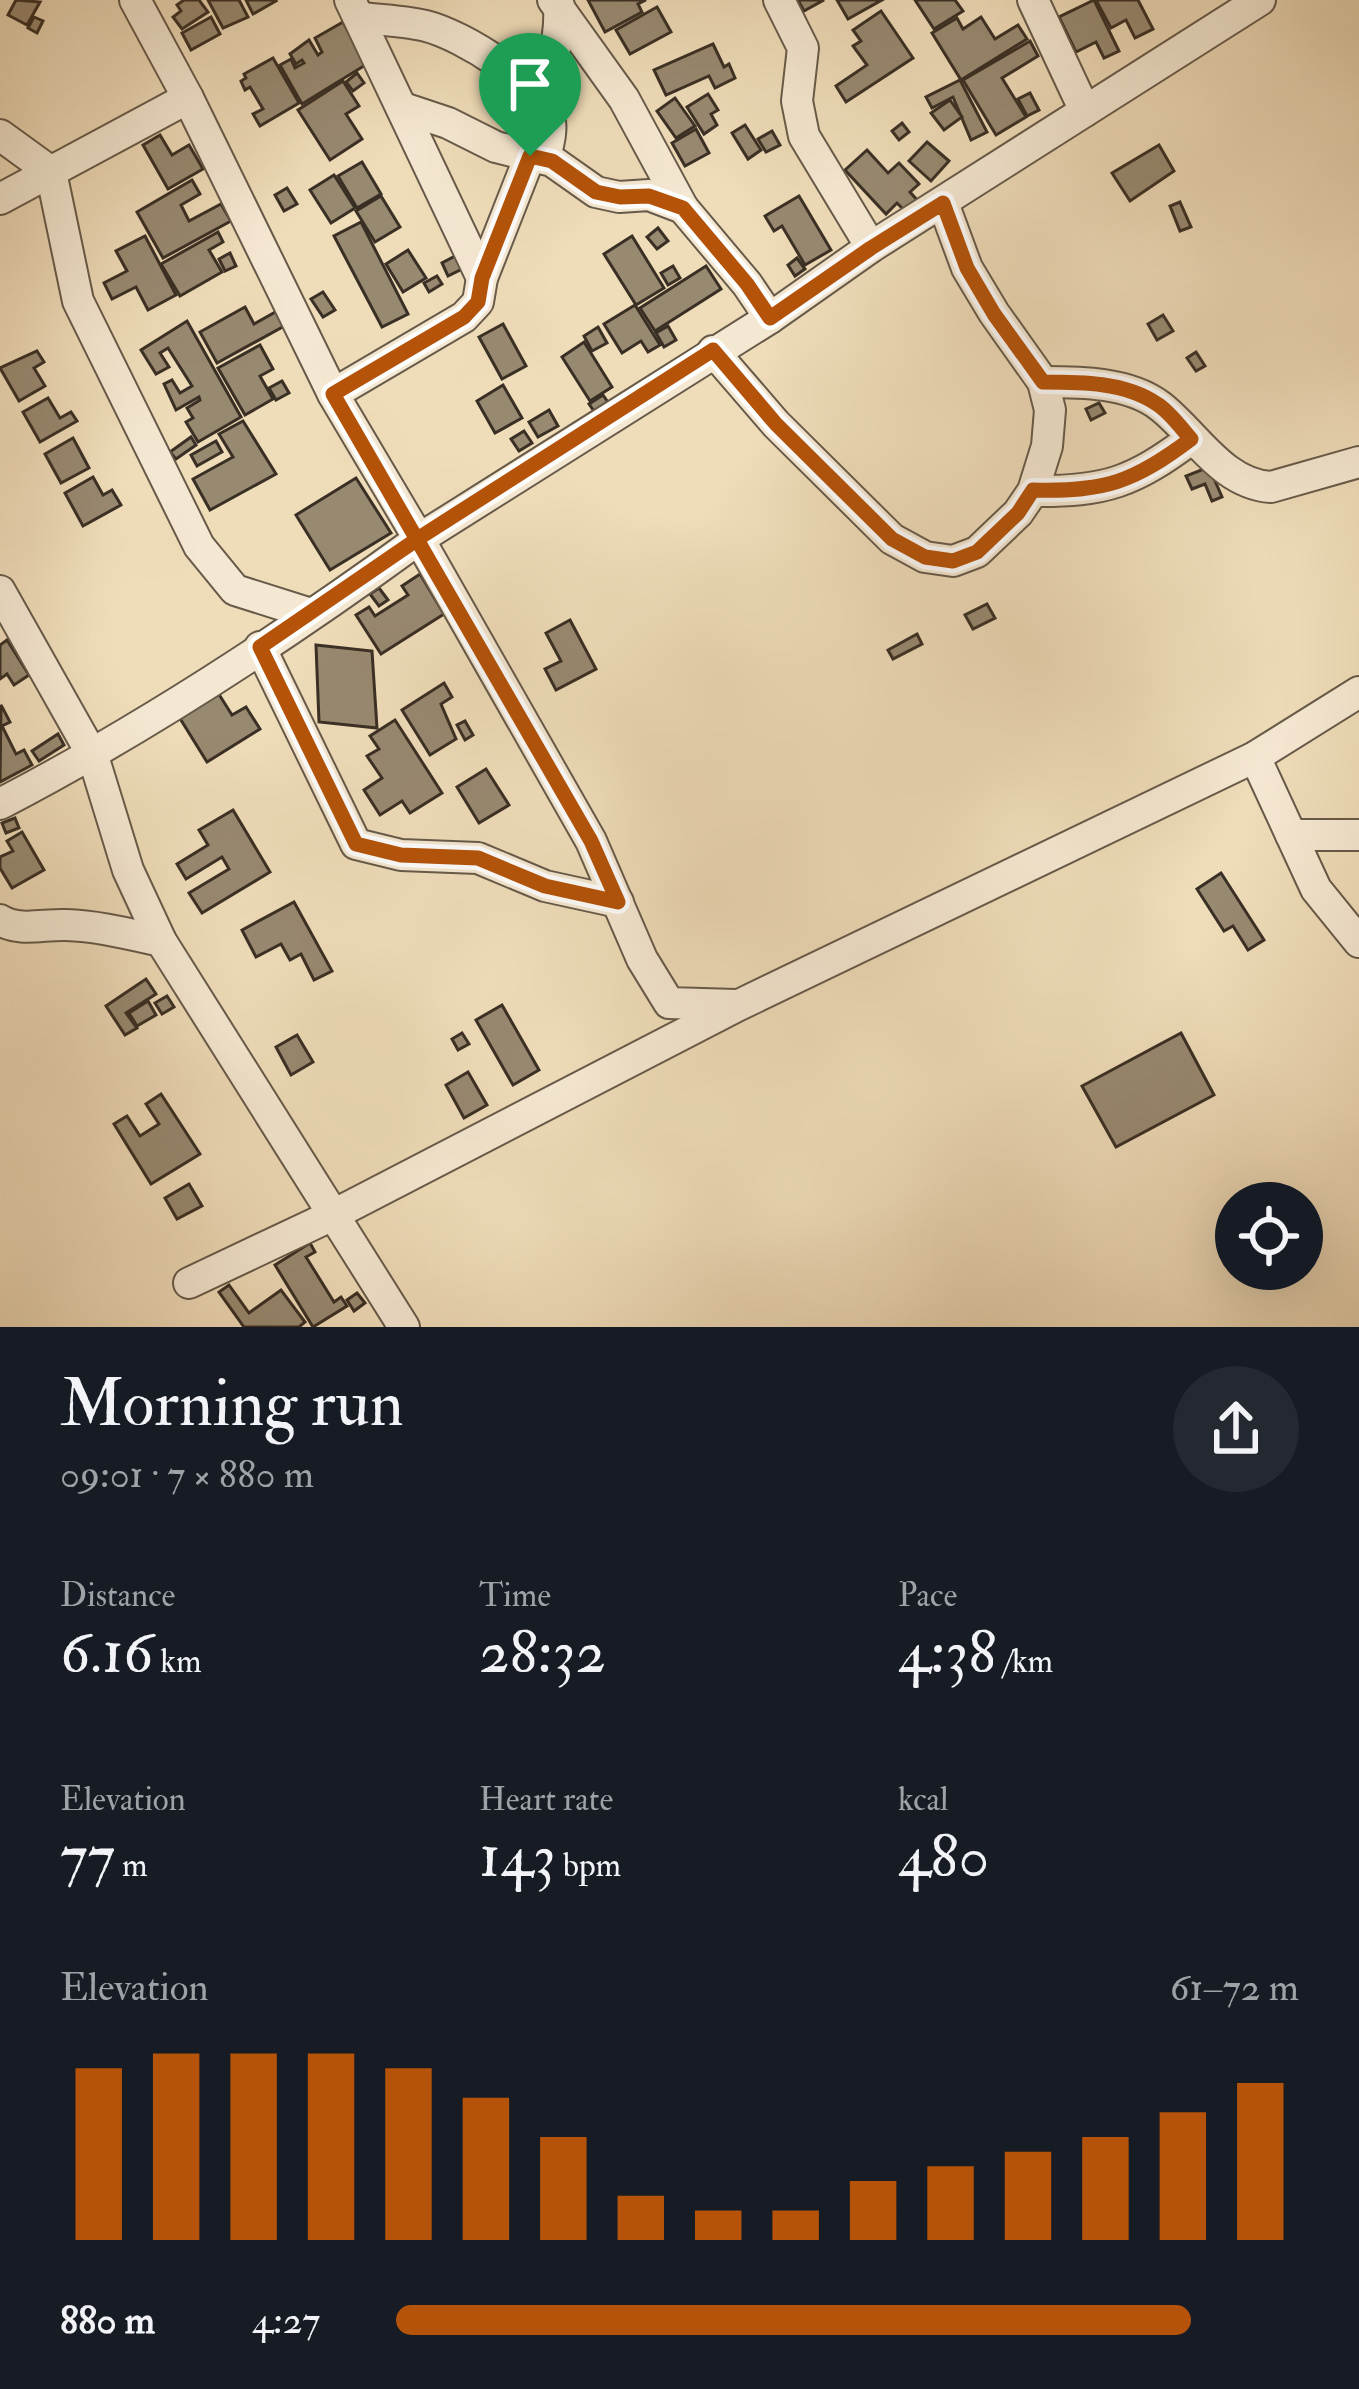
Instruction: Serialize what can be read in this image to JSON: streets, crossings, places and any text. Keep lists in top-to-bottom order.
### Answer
{
  "page": {
    "heading": ["Morning run", "09:01 · 7 × 880 m"],
    "stats": [
      ["Distance", "6.16 km"],
      ["Time", "28:32"],
      ["Pace", "4:38 /km"],
      ["Elevation", "77 m"],
      ["Heart rate", "143 bpm"],
      ["kcal", "480"]
    ],
    "chart": ["Elevation", "61–72 m"],
    "list": [
      {
        "name": "880 m",
        "note": "4:27"
      }
    ]
  }
}
